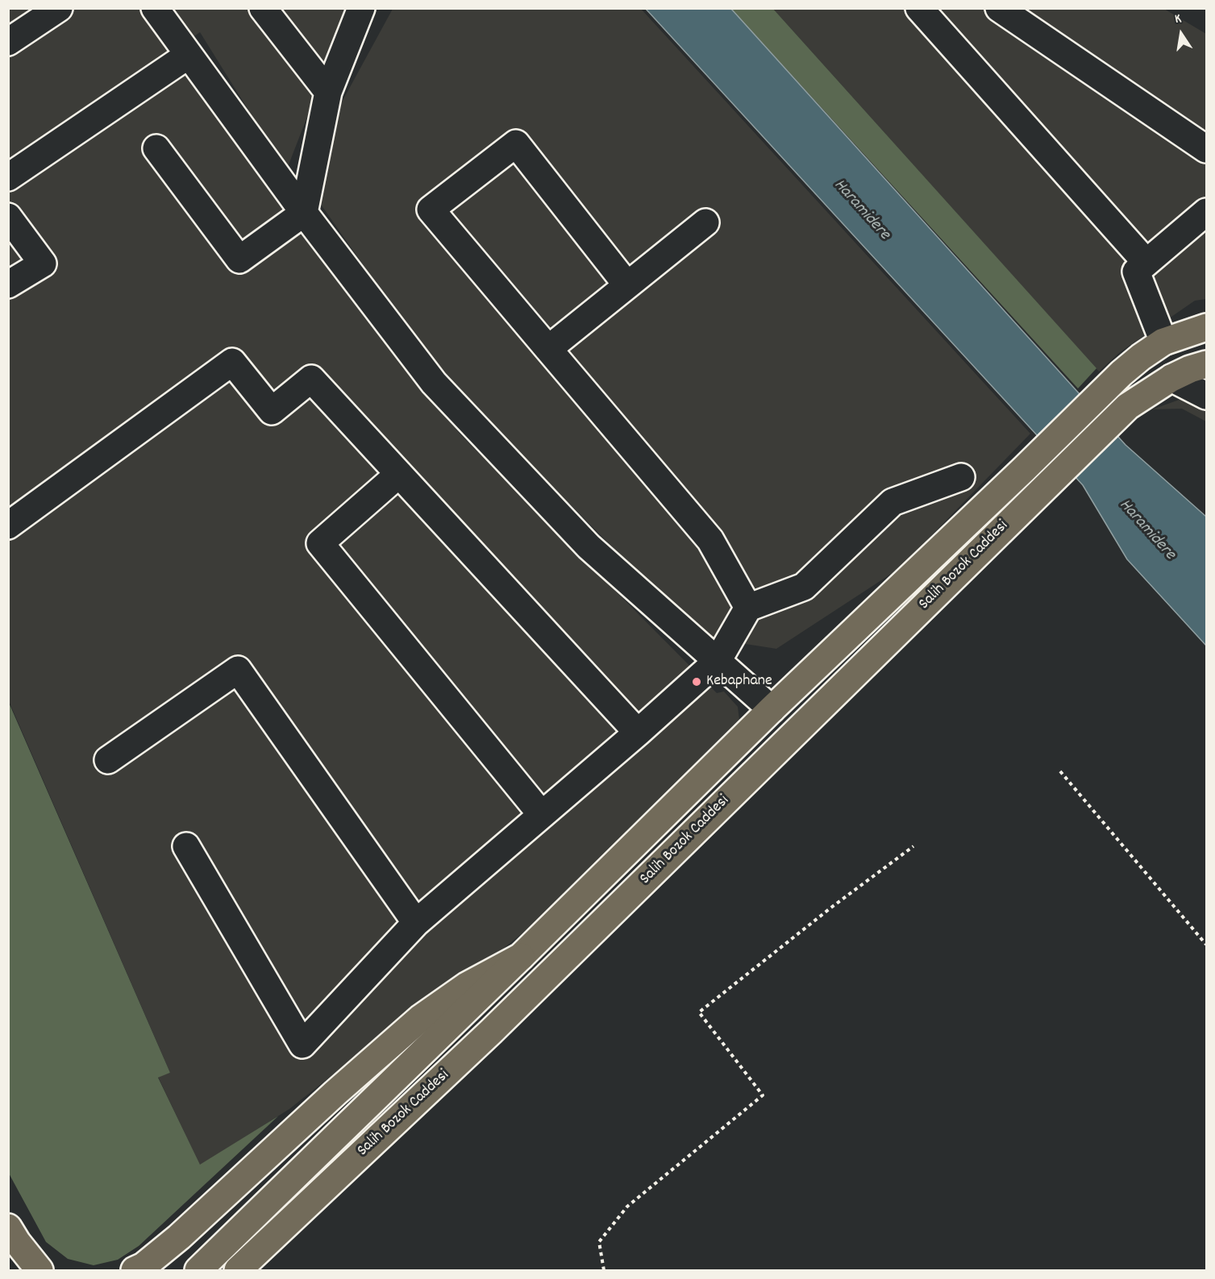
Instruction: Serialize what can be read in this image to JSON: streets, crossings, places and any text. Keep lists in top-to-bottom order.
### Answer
{
  "streets": {
    "main road": ["Salih Bozok Caddesi"]
  },
  "water": ["Haramidere"],
  "places": ["Kebaphane"],
  "north": "top"
}
